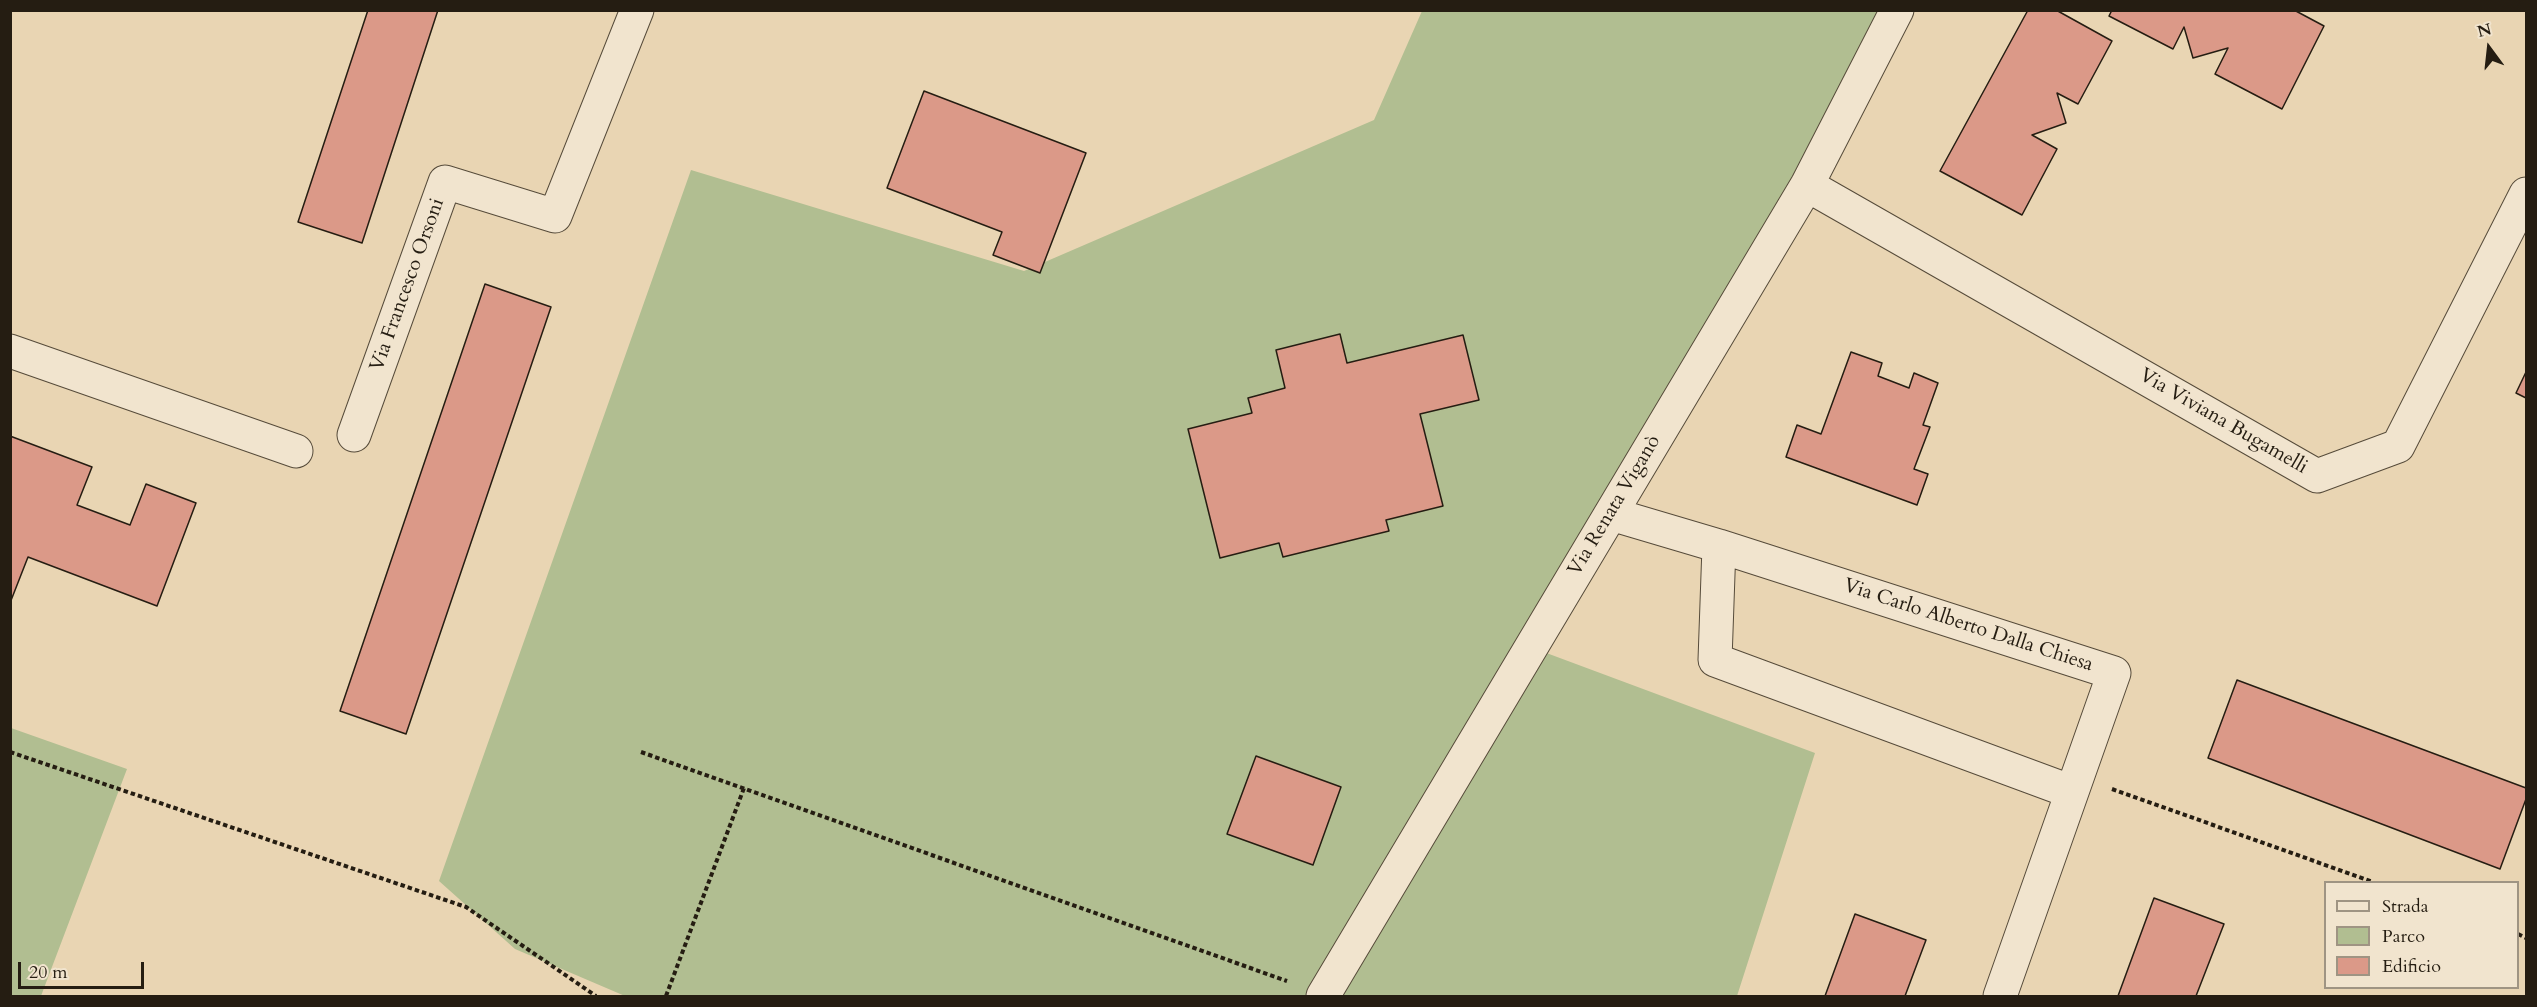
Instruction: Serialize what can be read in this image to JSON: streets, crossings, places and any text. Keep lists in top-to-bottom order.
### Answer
{
  "streets": {
    "street": [
      "Via Francesco Orsoni",
      "Via Viviana Bugamelli",
      "Via Renata Viganò",
      "Via Carlo Alberto Dalla Chiesa"
    ]
  },
  "crossings": [
    ["Via Viviana Bugamelli", "Via Renata Viganò"],
    ["Via Renata Viganò", "Via Carlo Alberto Dalla Chiesa"]
  ],
  "legend": ["Strada", "Parco", "Edificio"],
  "scale_bar": "20 m",
  "north": "top"
}
